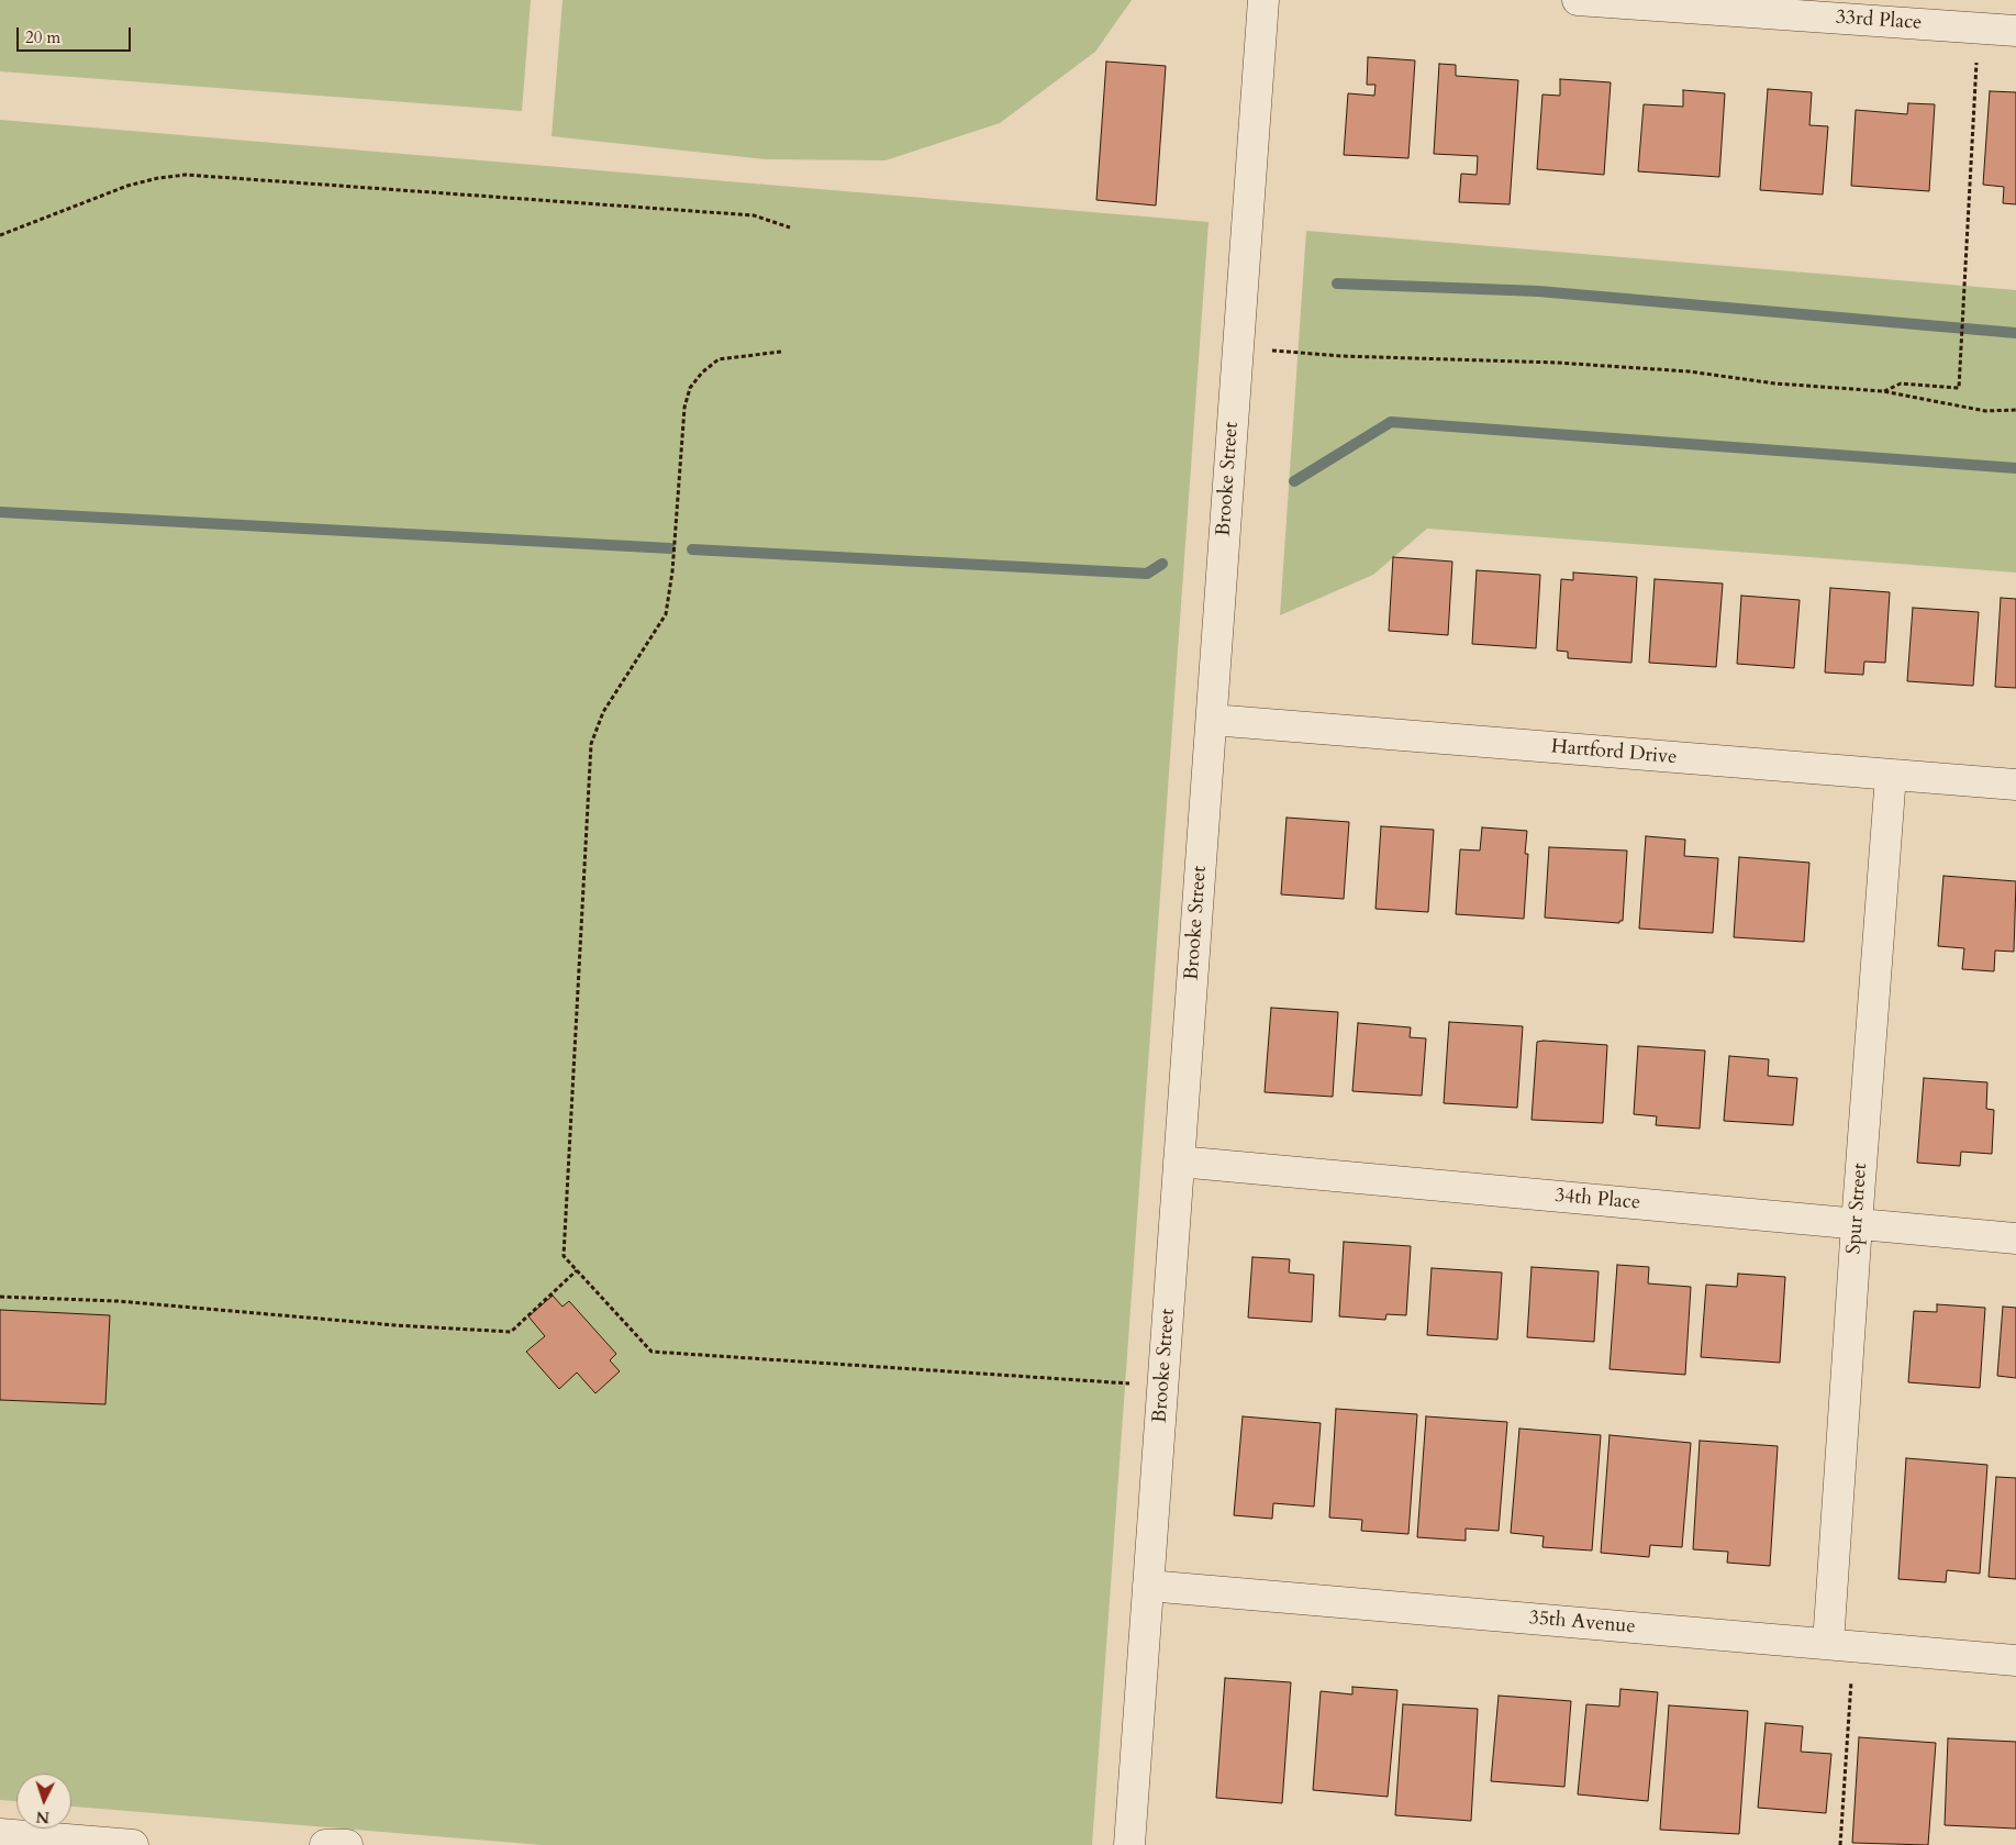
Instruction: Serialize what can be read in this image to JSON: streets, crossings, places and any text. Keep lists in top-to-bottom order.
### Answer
{
  "streets": {
    "street": [
      "33rd Place",
      "Brooke Street",
      "Hartford Drive",
      "34th Place",
      "Spur Street",
      "35th Avenue"
    ]
  },
  "crossings": [
    ["Brooke Street", "Hartford Drive"],
    ["Brooke Street", "34th Place"],
    ["Brooke Street", "35th Avenue"],
    ["Hartford Drive", "Spur Street"],
    ["34th Place", "Spur Street"],
    ["Spur Street", "35th Avenue"]
  ],
  "scale_bar": "20 m",
  "north": "bottom"
}
